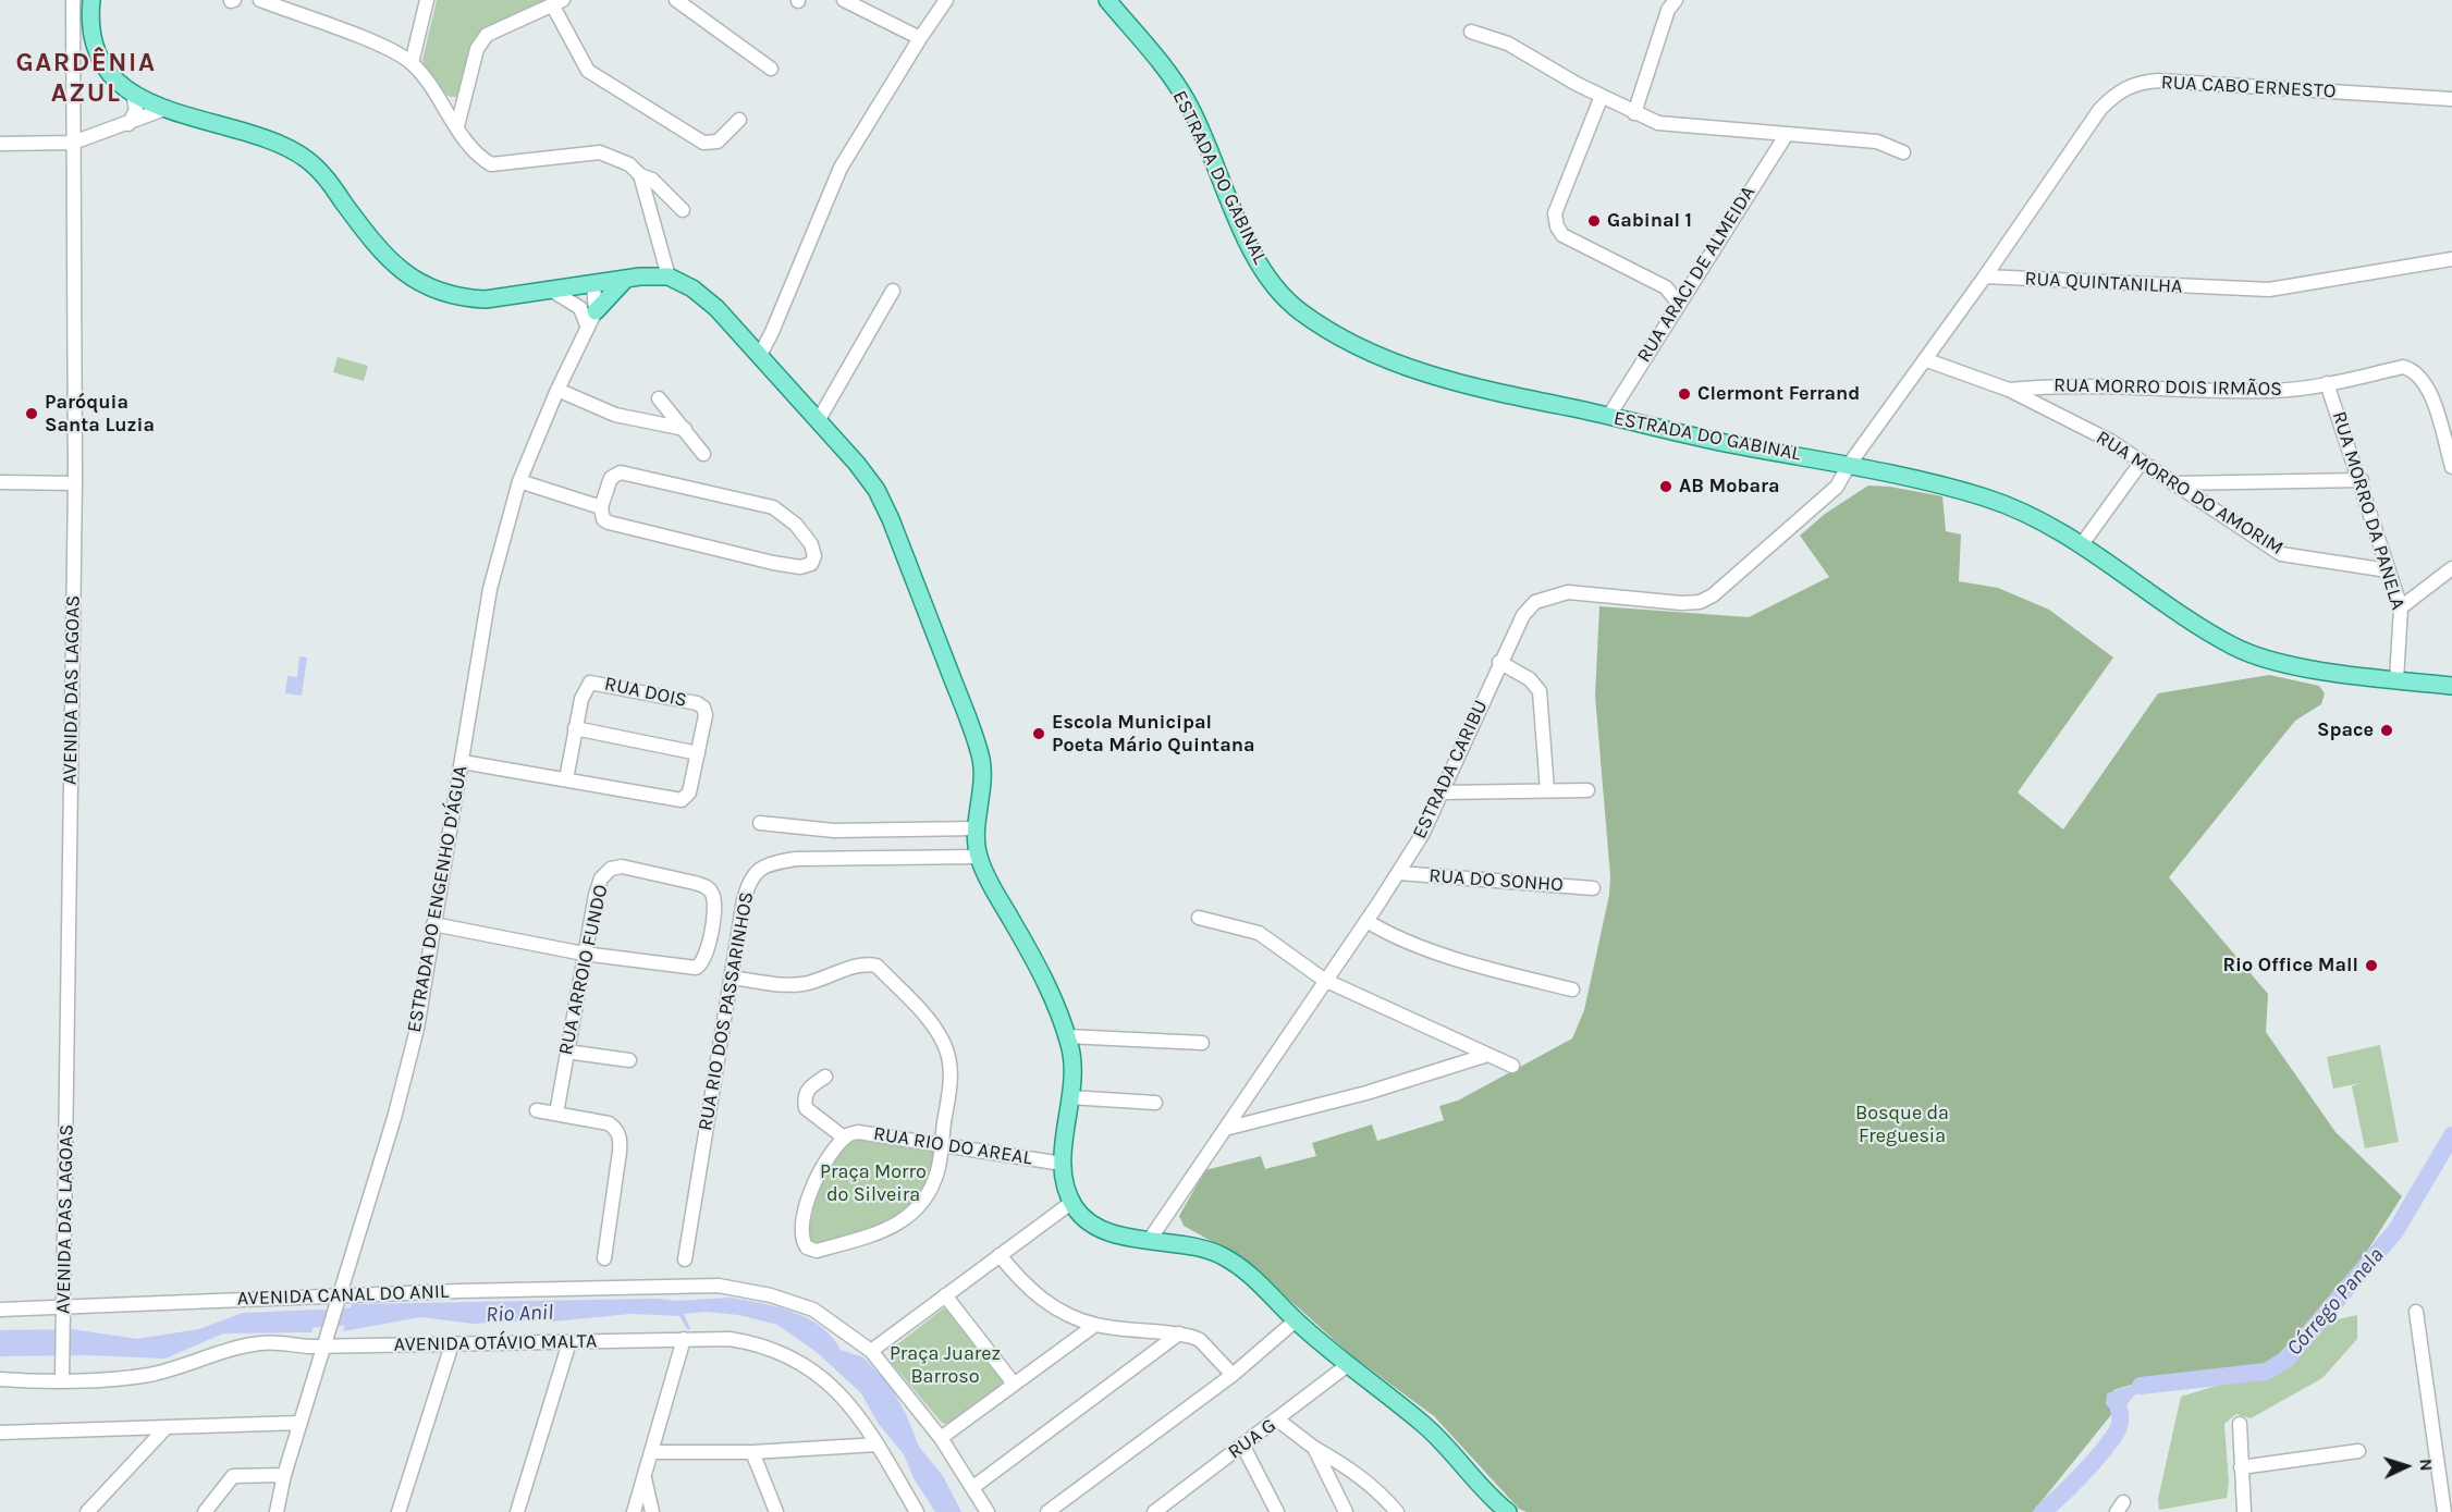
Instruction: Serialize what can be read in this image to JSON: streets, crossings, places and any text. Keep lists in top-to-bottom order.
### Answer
{
  "streets": {
    "main road": ["ESTRADA DO GABINAL"],
    "street": [
      "RUA CABO ERNESTO",
      "RUA ARACI DE ALMEIDA",
      "RUA QUINTANILHA",
      "RUA MORRO DOIS IRMÃOS",
      "RUA MORRO DO AMORIM",
      "RUA MORRO DA PANELA",
      "AVENIDA DAS LAGOAS",
      "RUA DOIS",
      "ESTRADA CARIBU",
      "RUA DO SONHO",
      "ESTRADA DO ENGENHO D'ÁGUA",
      "RUA ARROIO FUNDO",
      "RUA RIO DOS PASSARINHOS",
      "RUA RIO DO AREAL",
      "AVENIDA CANAL DO ANIL",
      "AVENIDA OTÁVIO MALTA",
      "RUA G"
    ]
  },
  "crossings": [
    ["RUA CABO ERNESTO", "RUA QUINTANILHA"],
    ["ESTRADA DO GABINAL", "RUA ARACI DE ALMEIDA"],
    ["ESTRADA DO GABINAL", "RUA MORRO DA PANELA"],
    ["ESTRADA DO GABINAL", "ESTRADA CARIBU"],
    ["RUA MORRO DOIS IRMÃOS", "RUA MORRO DO AMORIM"],
    ["RUA MORRO DOIS IRMÃOS", "RUA MORRO DA PANELA"],
    ["RUA MORRO DO AMORIM", "RUA MORRO DA PANELA"],
    ["AVENIDA DAS LAGOAS", "AVENIDA CANAL DO ANIL"],
    ["AVENIDA DAS LAGOAS", "AVENIDA OTÁVIO MALTA"],
    ["RUA DOIS", "ESTRADA DO ENGENHO D'ÁGUA"],
    ["ESTRADA CARIBU", "RUA DO SONHO"],
    ["ESTRADA DO ENGENHO D'ÁGUA", "AVENIDA CANAL DO ANIL"],
    ["ESTRADA DO ENGENHO D'ÁGUA", "AVENIDA OTÁVIO MALTA"]
  ],
  "districts": ["GARDÊNIA AZUL"],
  "water": ["Córrego Panela", "Rio Anil"],
  "parks": ["Bosque da Freguesia", "Praça Morro do Silveira", "Praça Juarez Barroso"],
  "places": [
    "Gabinal 1",
    "Clermont Ferrand",
    "Paróquia Santa Luzia",
    "AB Mobara",
    "Space",
    "Escola Municipal Poeta Mário Quintana",
    "Rio Office Mall"
  ],
  "north": "right"
}
